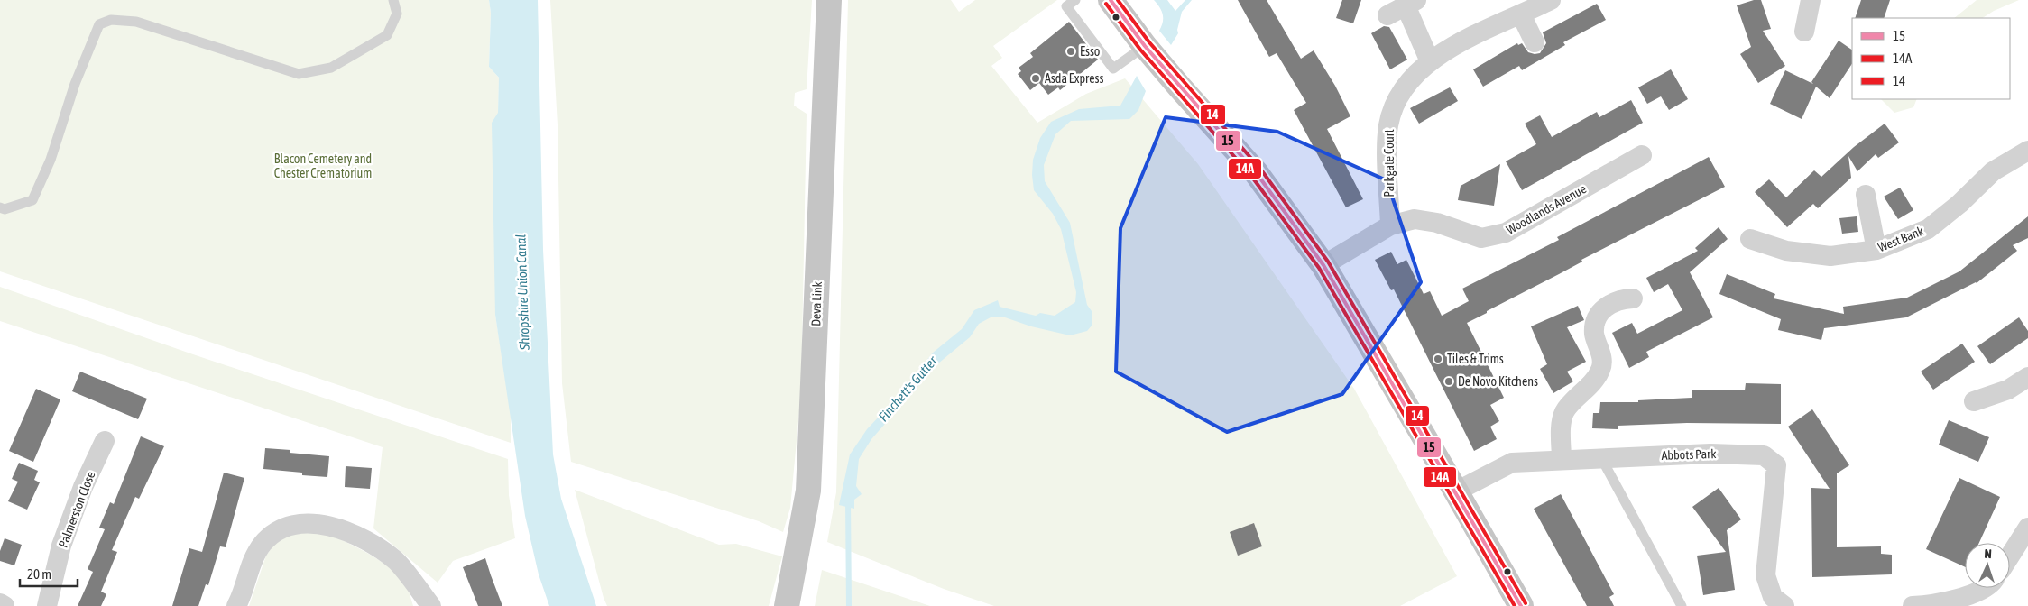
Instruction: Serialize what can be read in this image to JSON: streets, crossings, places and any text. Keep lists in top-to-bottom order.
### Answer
{
  "streets": {
    "main road": ["Deva Link"],
    "street": [
      "Parkgate Court",
      "Woodlands Avenue",
      "West Bank",
      "Abbots Park",
      "Palmerston Close"
    ]
  },
  "crossings": [
    ["Parkgate Court", "Woodlands Avenue"]
  ],
  "water": ["Shropshire Union Canal", "Finchett's Gutter"],
  "parks": ["Blacon Cemetery and Chester Crematorium"],
  "places": [
    "Esso",
    "Asda Express",
    "Tiles & Trims",
    "De Novo Kitchens"
  ],
  "lines": ["transit line 15", "transit line 14", "transit line 14A"],
  "legend": ["15", "14A", "14"],
  "scale_bar": "20 m",
  "north": "top"
}
